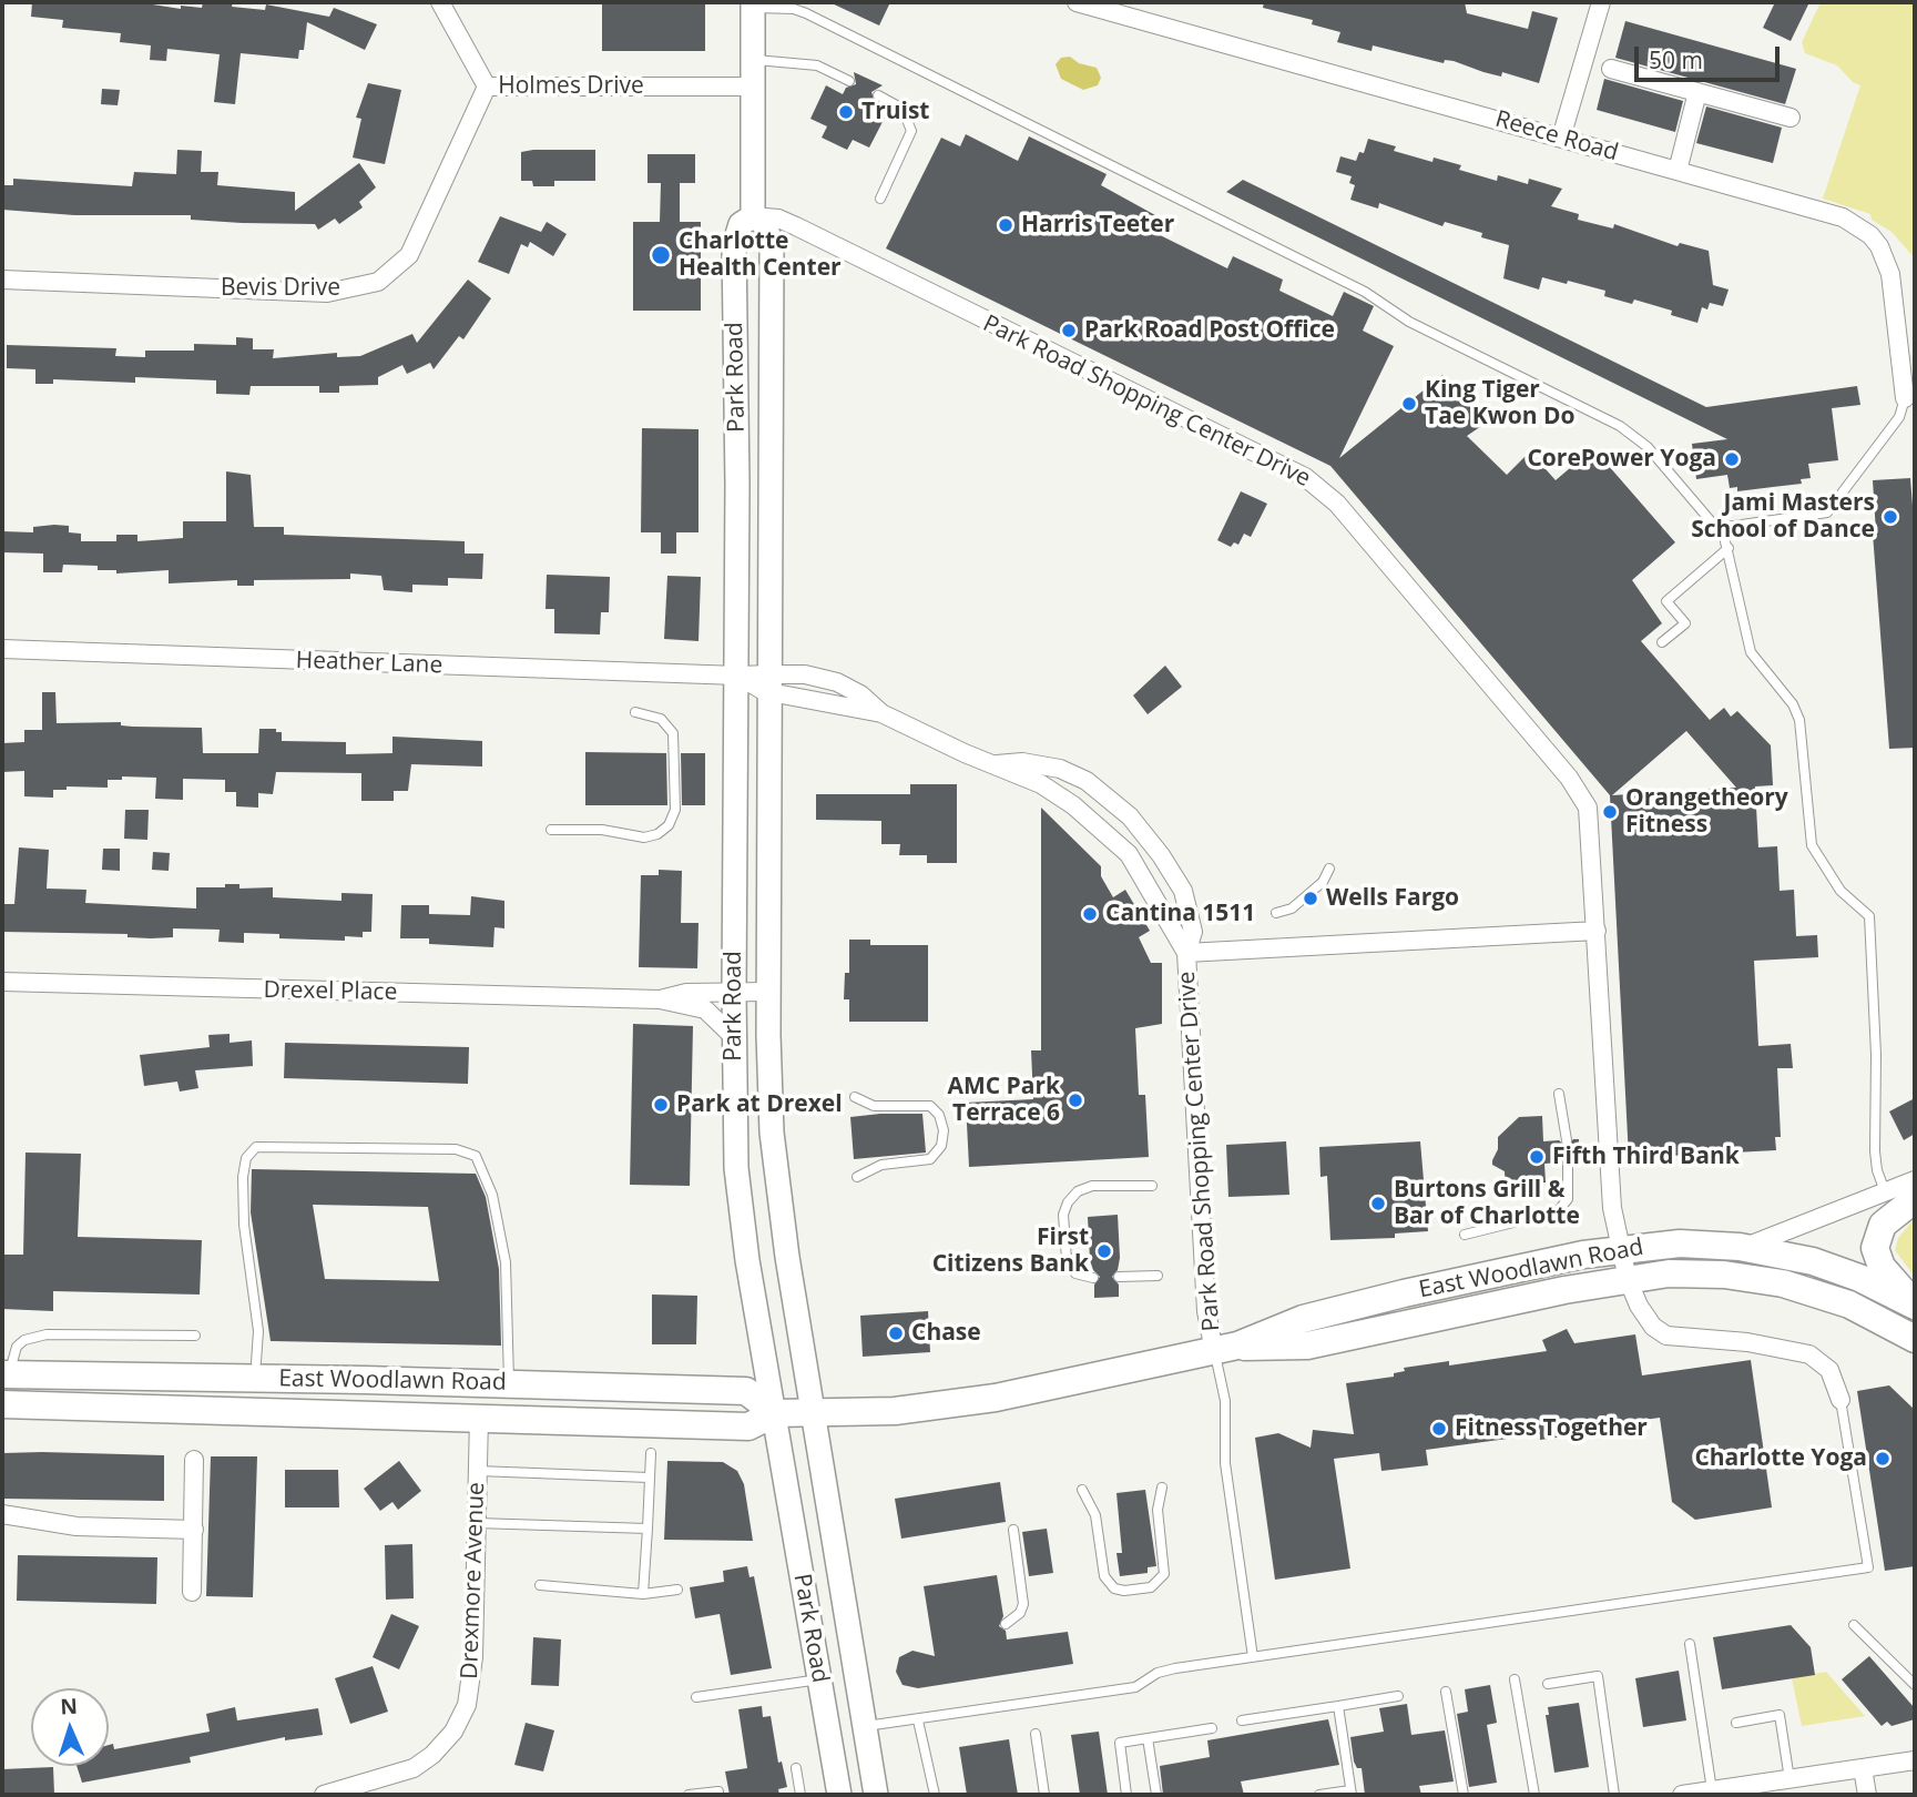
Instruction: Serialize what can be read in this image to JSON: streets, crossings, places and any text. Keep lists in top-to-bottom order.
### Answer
{
  "streets": {
    "main road": ["Park Road", "East Woodlawn Road"],
    "street": [
      "Holmes Drive",
      "Reece Road",
      "Bevis Drive",
      "Park Road Shopping Center Drive",
      "Heather Lane",
      "Drexel Place",
      "Drexmore Avenue"
    ]
  },
  "crossings": [
    ["Holmes Drive", "Bevis Drive"],
    ["Park Road", "Park Road Shopping Center Drive"],
    ["Park Road", "Heather Lane"],
    ["Park Road", "Drexel Place"],
    ["Park Road", "East Woodlawn Road"],
    ["Park Road Shopping Center Drive", "Heather Lane"],
    ["Park Road Shopping Center Drive", "East Woodlawn Road"],
    ["East Woodlawn Road", "Drexmore Avenue"]
  ],
  "places": [
    "Truist",
    "Harris Teeter",
    "Charlotte Health Center",
    "Park Road Post Office",
    "King Tiger Tae Kwon Do",
    "CorePower Yoga",
    "Jami Masters School of Dance",
    "Orangetheory Fitness",
    "Wells Fargo",
    "Cantina 1511",
    "AMC Park Terrace 6",
    "Park at Drexel",
    "Fifth Third Bank",
    "Burtons Grill & Bar of Charlotte",
    "First Citizens Bank",
    "Chase",
    "Fitness Together",
    "Charlotte Yoga"
  ],
  "scale_bar": "50 m",
  "north": "top"
}
